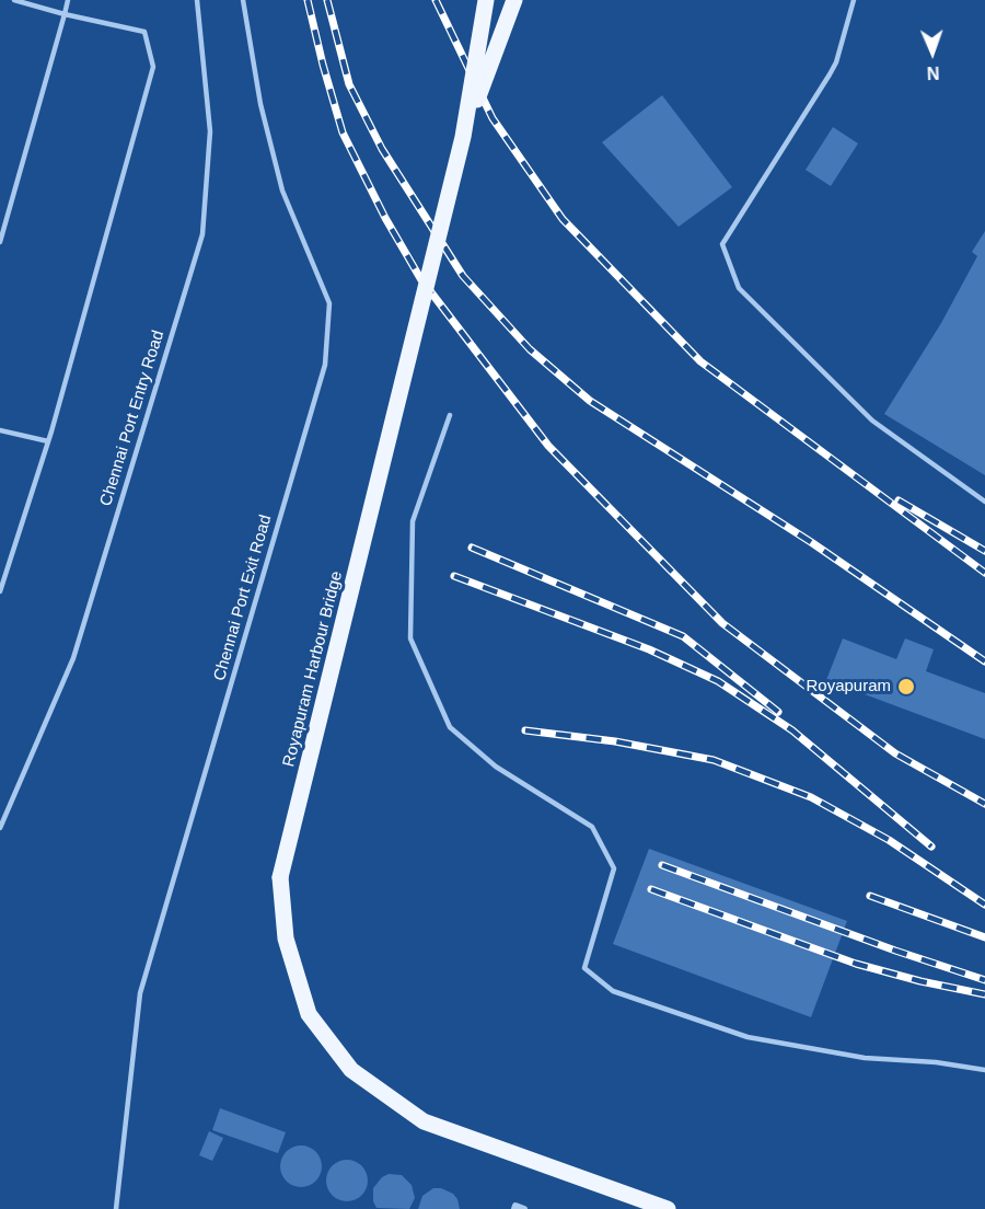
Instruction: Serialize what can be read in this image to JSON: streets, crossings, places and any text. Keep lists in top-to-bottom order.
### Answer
{
  "streets": {
    "main road": ["Royapuram Harbour Bridge"],
    "lane": ["Chennai Port Entry Road", "Chennai Port Exit Road"]
  },
  "places": ["Royapuram"],
  "north": "bottom"
}
